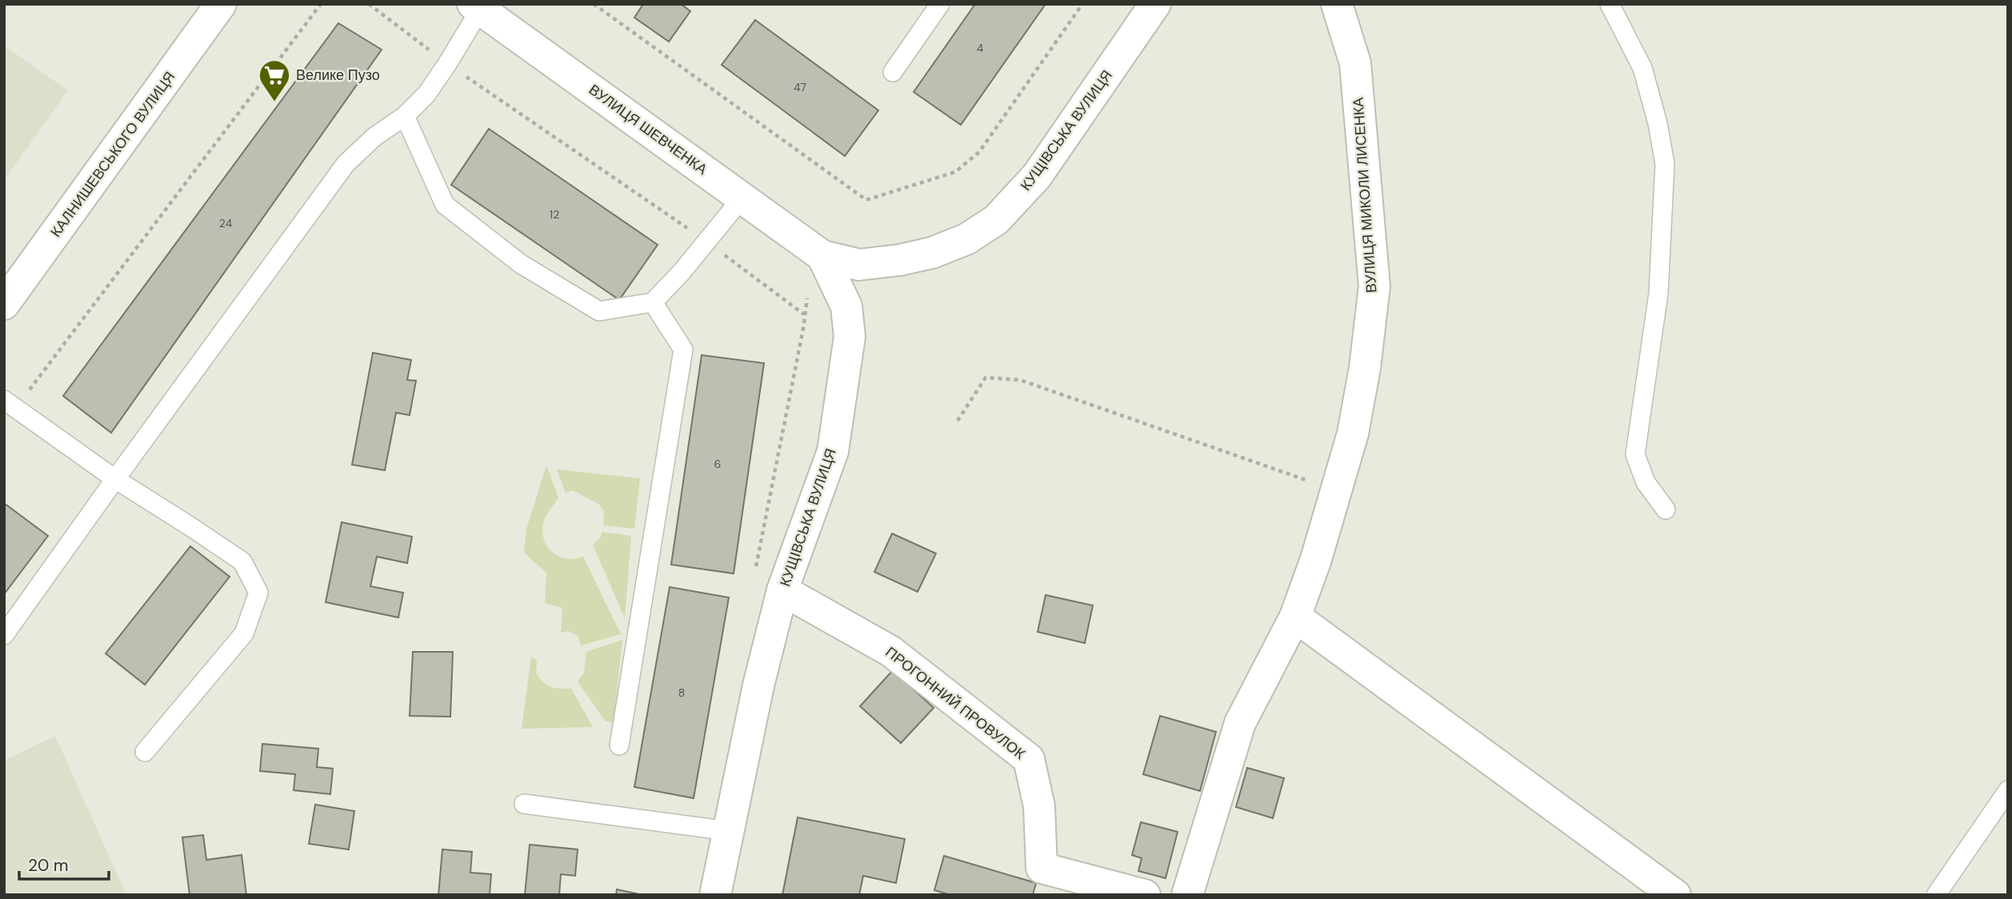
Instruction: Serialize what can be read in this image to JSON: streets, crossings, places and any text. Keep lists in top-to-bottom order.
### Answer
{
  "streets": {
    "street": [
      "ВУЛИЦЯ ШЕВЧЕНКА",
      "КУЩІВСЬКА ВУЛИЦЯ",
      "КАЛНИШЕВСЬКОГО ВУЛИЦЯ",
      "ВУЛИЦЯ МИКОЛИ ЛИСЕНКА",
      "ПРОГОННИЙ ПРОВУЛОК"
    ]
  },
  "crossings": [
    ["ВУЛИЦЯ ШЕВЧЕНКА", "КУЩІВСЬКА ВУЛИЦЯ"],
    ["КУЩІВСЬКА ВУЛИЦЯ", "ПРОГОННИЙ ПРОВУЛОК"]
  ],
  "places": {
    "supermarket": ["Велике Пузо"]
  },
  "house_numbers": [
    "4",
    "47",
    "12",
    "24",
    "6",
    "8"
  ],
  "scale_bar": "20 m"
}
